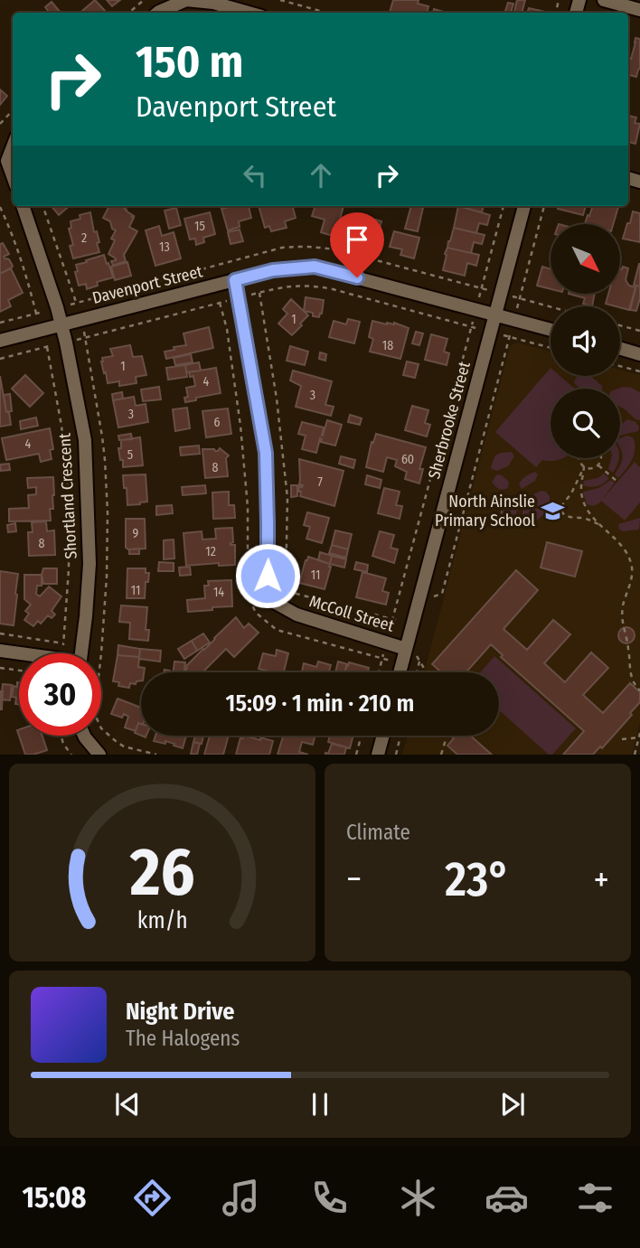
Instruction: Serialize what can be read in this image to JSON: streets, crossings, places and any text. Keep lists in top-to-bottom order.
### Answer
{
  "streets": {
    "street": [
      "Davenport Street",
      "Sherbrooke Street",
      "Shortland Crescent",
      "McColl Street"
    ]
  },
  "crossings": [
    ["Davenport Street", "Sherbrooke Street"],
    ["Davenport Street", "Shortland Crescent"],
    ["Davenport Street", "McColl Street"],
    ["Sherbrooke Street", "McColl Street"]
  ],
  "places": {
    "school or university": ["North Ainslie Primary School"]
  },
  "house_numbers": [
    "15",
    "2",
    "13",
    "1",
    "18",
    "1",
    "4",
    "3",
    "3",
    "6",
    "4",
    "5",
    "60",
    "8",
    "7",
    "9",
    "8",
    "12",
    "11",
    "11",
    "14"
  ],
  "north": "bottom right",
  "page": {
    "turn": ["150 m", "Davenport Street"],
    "limit": "30",
    "trip": "15:09 · 1 min · 210 m",
    "tile": "Climate",
    "heat": ["−", "23°", "+"],
    "song": ["Night Drive", "The Halogens"],
    "tabs": "15:08",
    "gauge": ["26", "km/h"]
  }
}
